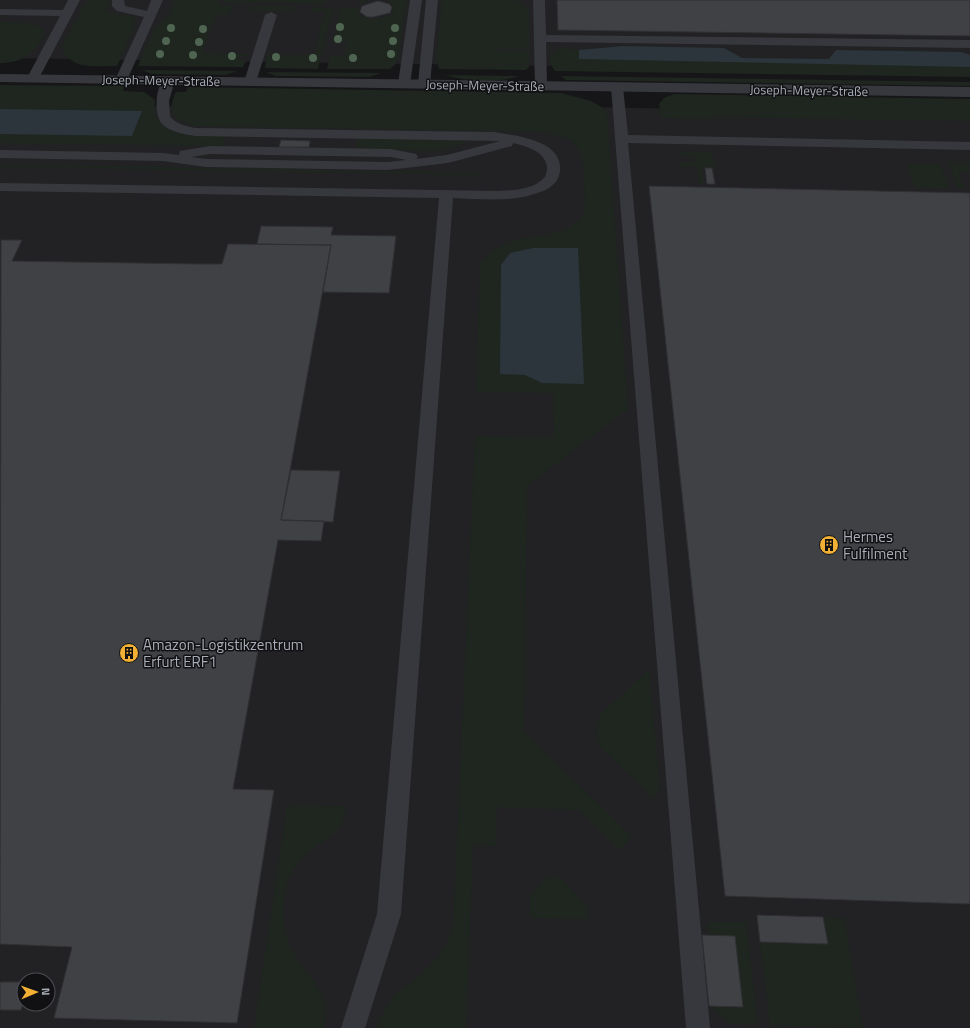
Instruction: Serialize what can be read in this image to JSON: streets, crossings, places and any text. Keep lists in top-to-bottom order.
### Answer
{
  "streets": {
    "street": ["Joseph-Meyer-Straße"]
  },
  "places": {
    "building": ["Hermes Fulfilment", "Amazon-Logistikzentrum Erfurt ERF1"]
  },
  "north": "right"
}
